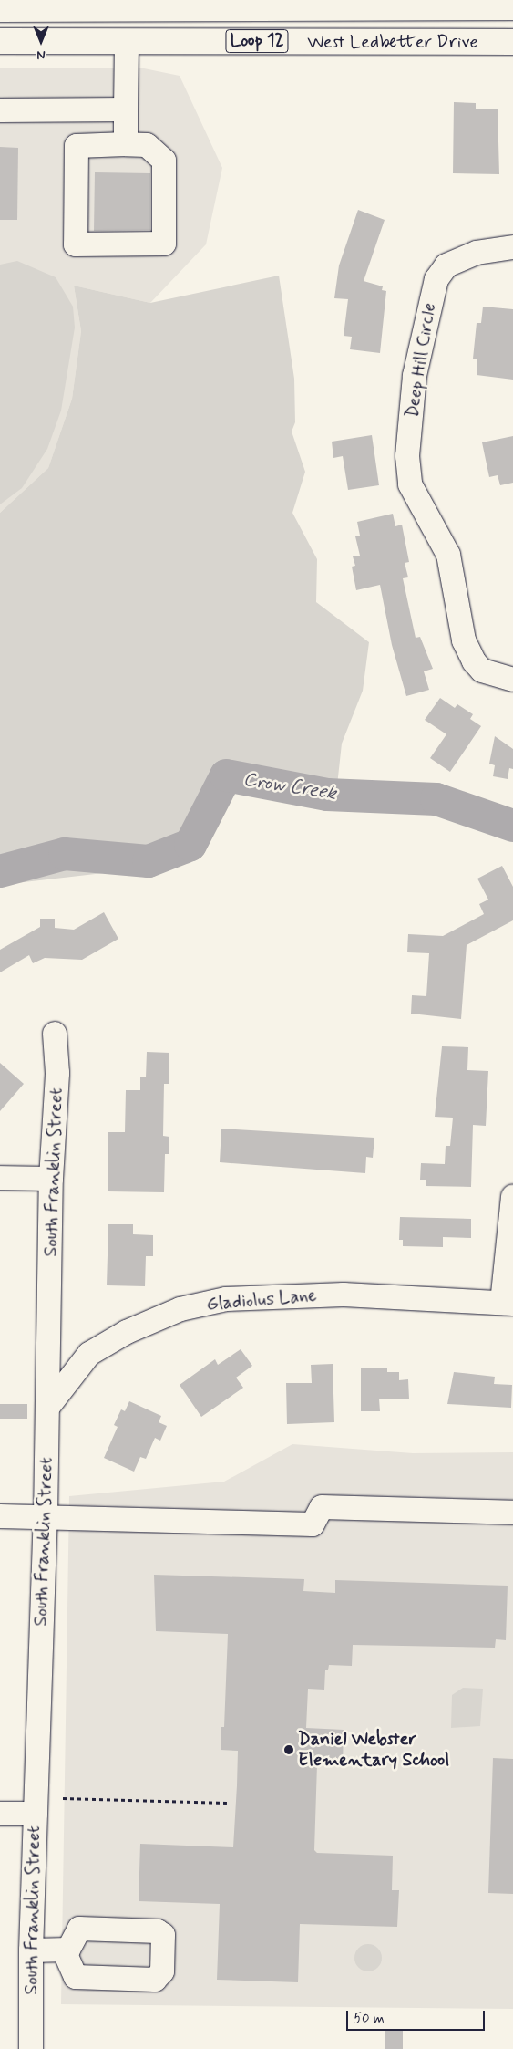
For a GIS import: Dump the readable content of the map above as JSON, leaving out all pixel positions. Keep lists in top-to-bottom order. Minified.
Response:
{"streets":{"main road":["Loop 12","West Ledbetter Drive"],"street":["Deep Hill Circle","South Franklin Street","Gladiolus Lane"]},"crossings":[["South Franklin Street","Gladiolus Lane"]],"water":["Crow Creek"],"places":["Daniel Webster Elementary School"],"scale_bar":"50 m","north":"bottom"}
